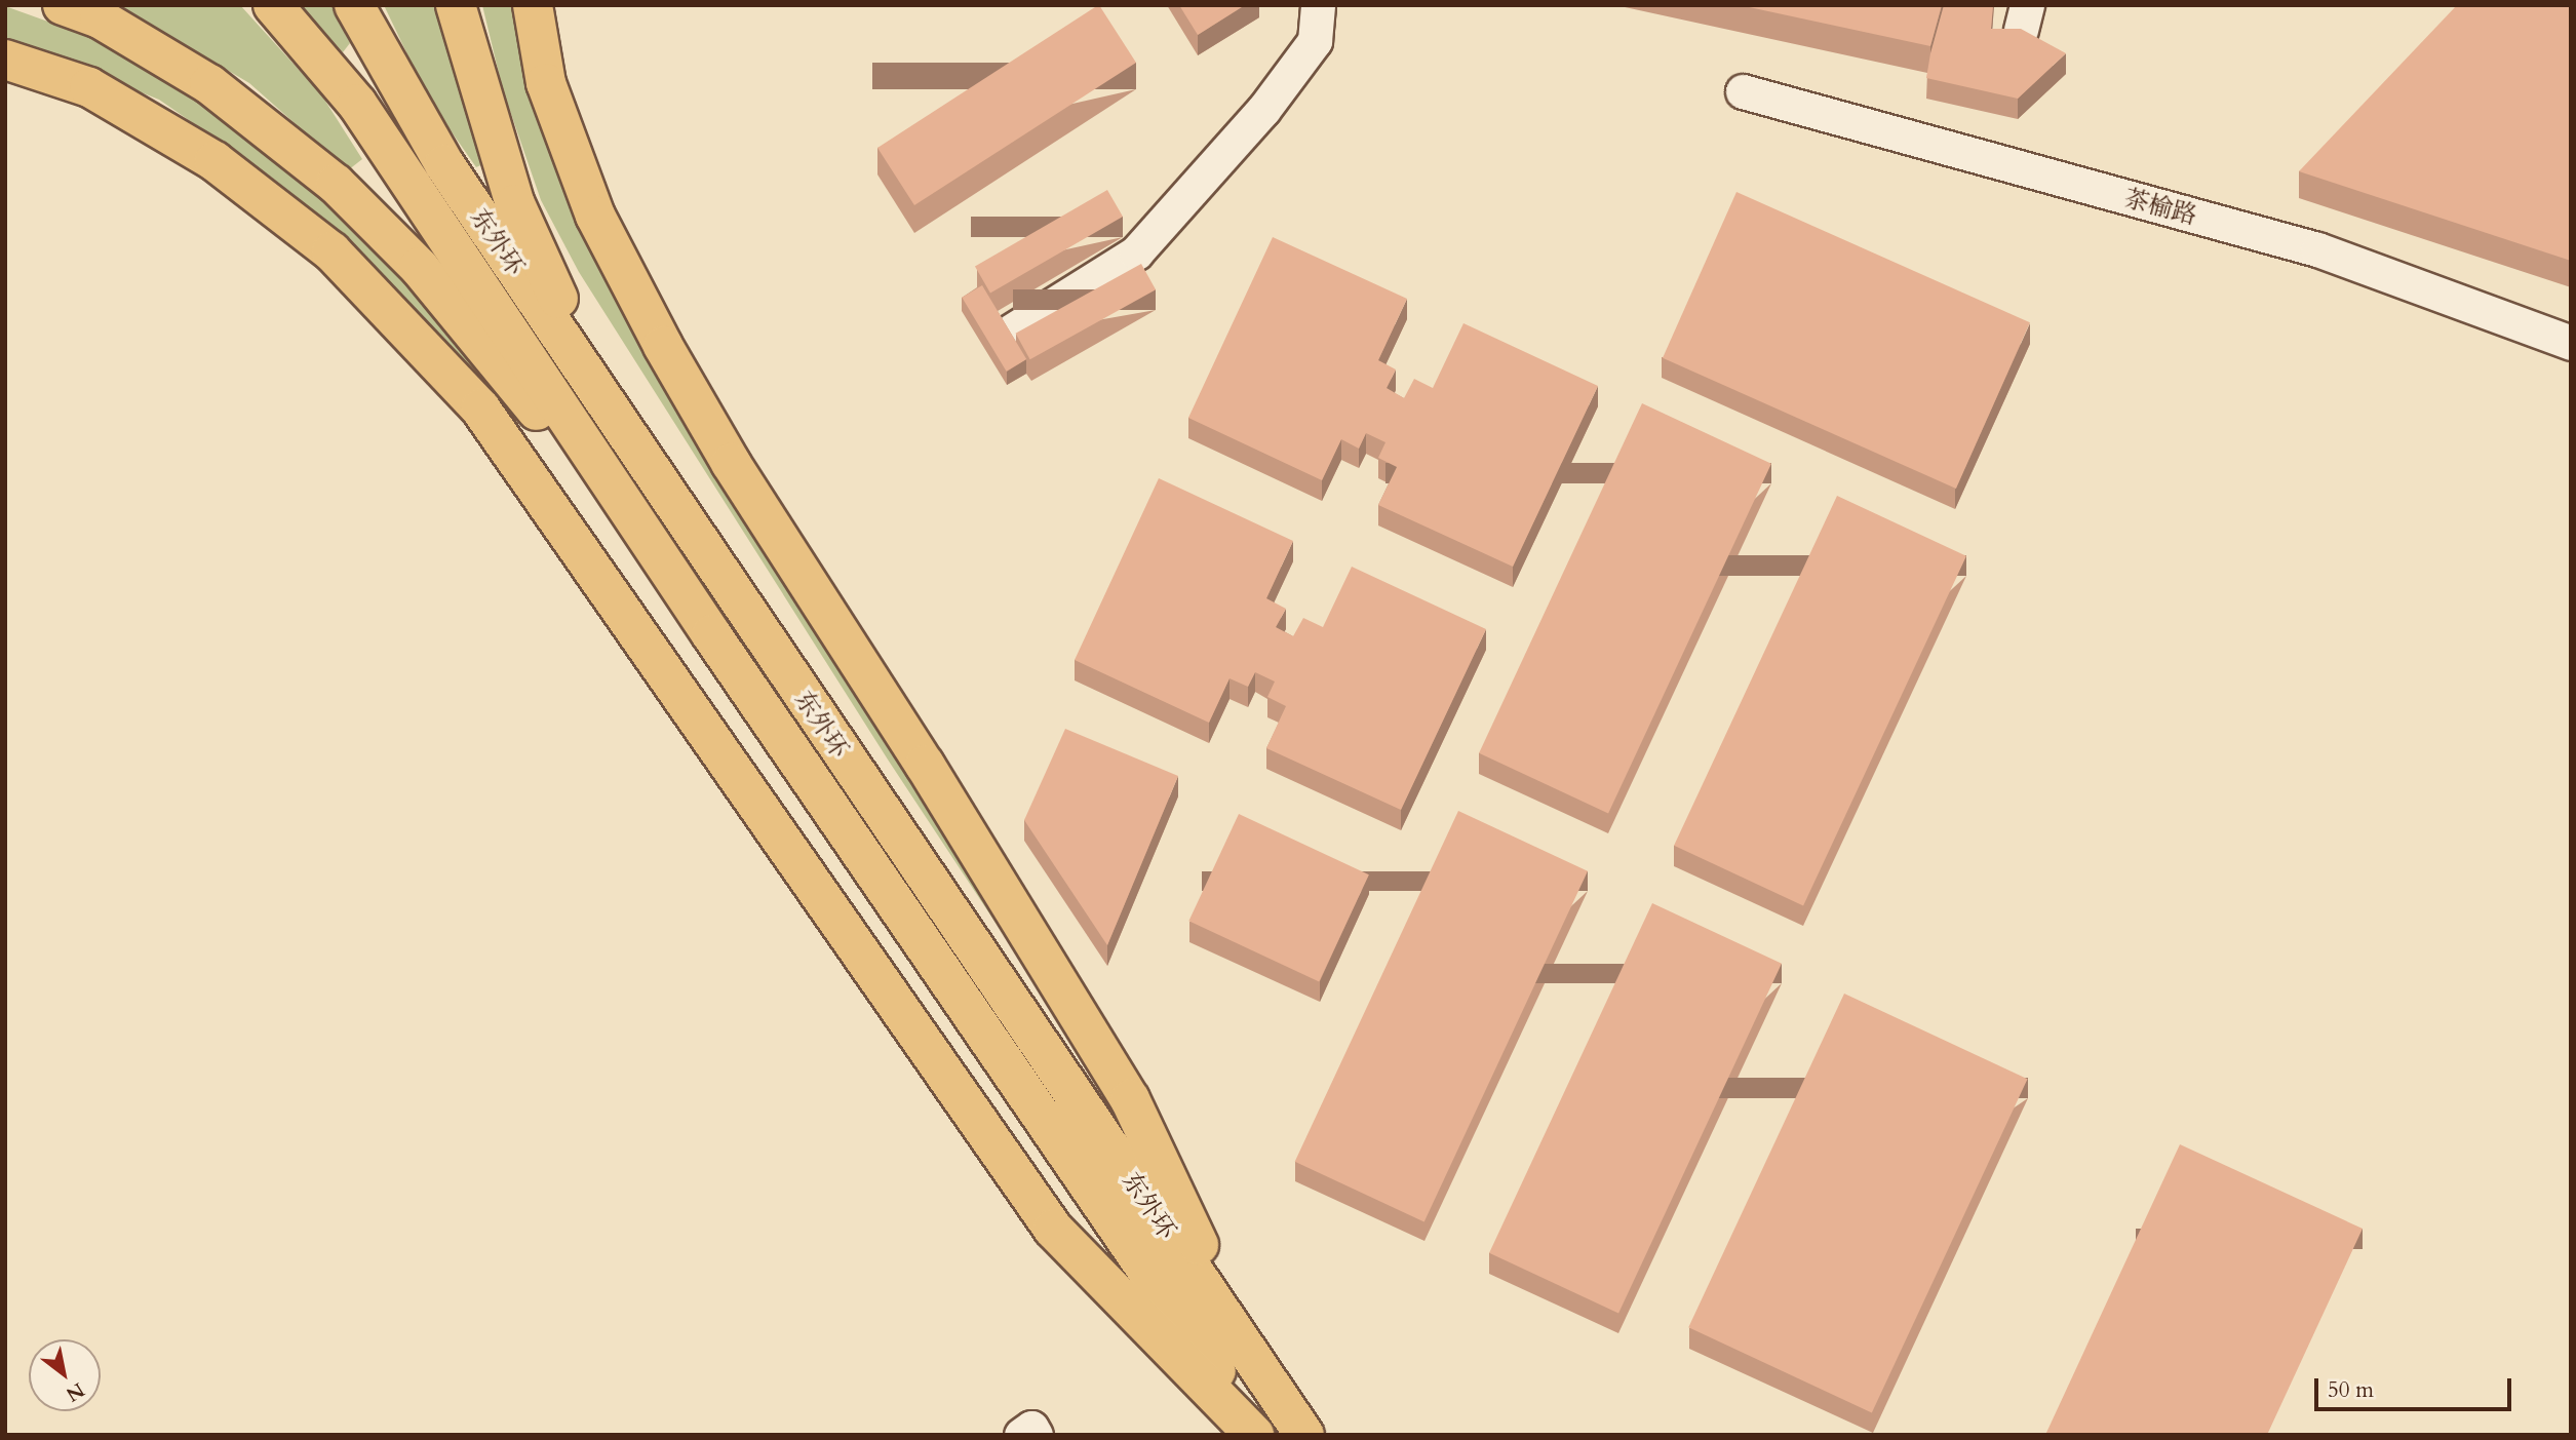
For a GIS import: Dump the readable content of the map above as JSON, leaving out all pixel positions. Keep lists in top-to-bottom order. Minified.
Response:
{"streets":{"main road":["东外环"],"street":["茶榆路"]},"scale_bar":"50 m","north":"bottom right"}
